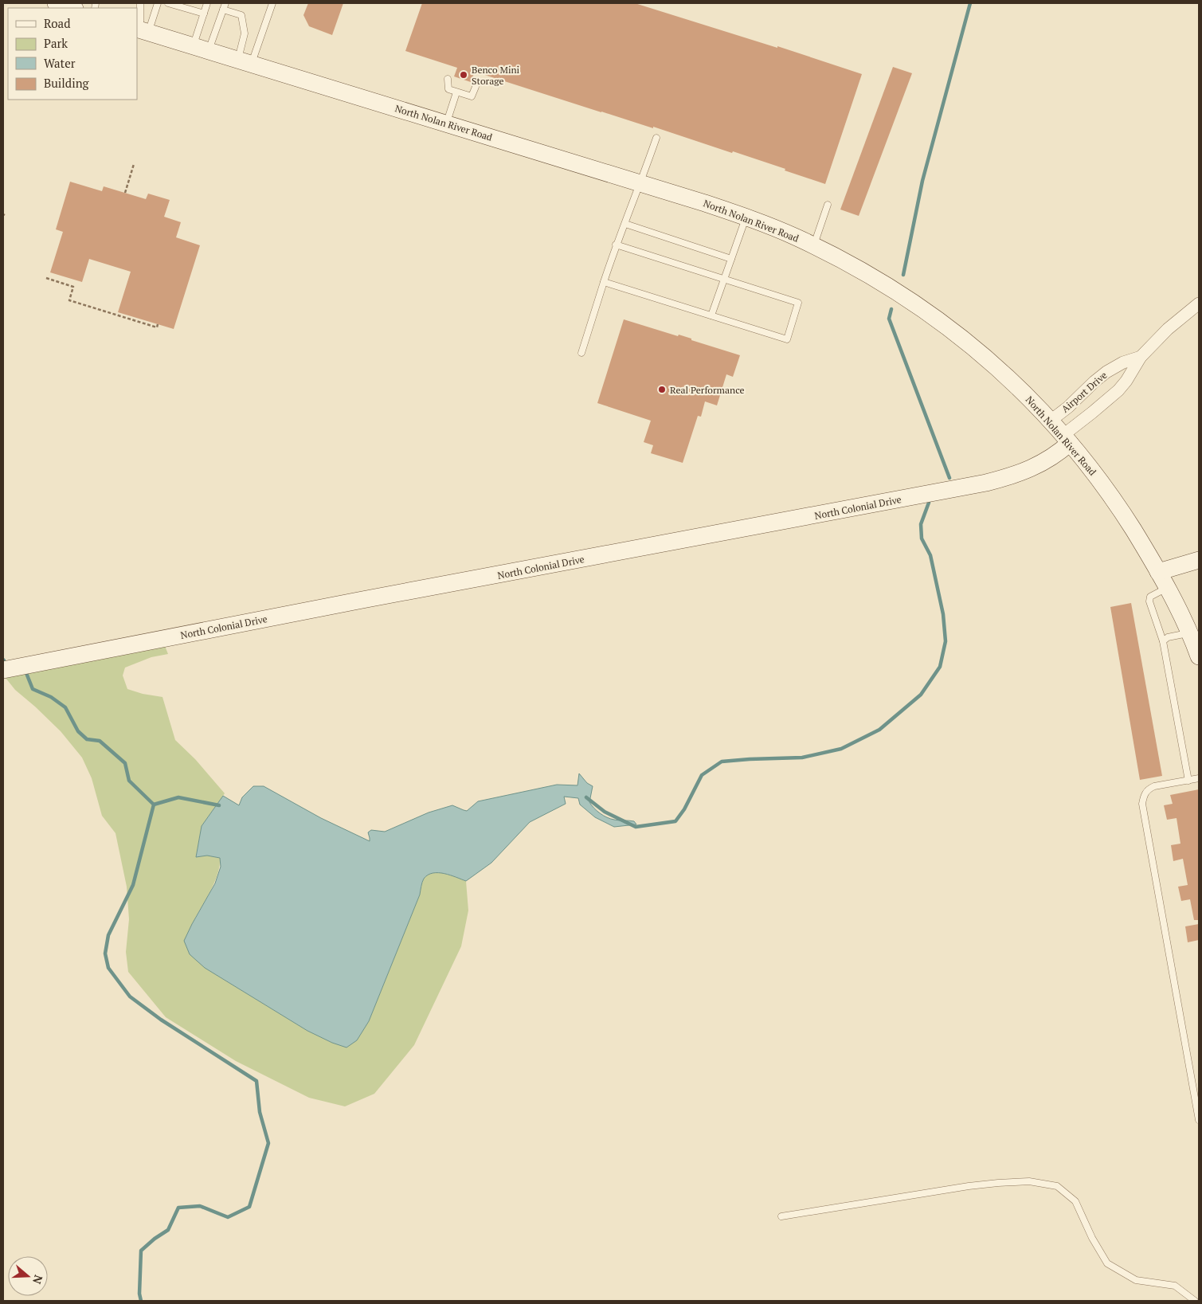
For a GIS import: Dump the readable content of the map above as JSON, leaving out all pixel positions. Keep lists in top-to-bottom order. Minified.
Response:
{"streets":{"main road":["North Nolan River Road","North Colonial Drive"],"street":["Airport Drive"]},"crossings":[["North Nolan River Road","Airport Drive"],["North Nolan River Road","North Colonial Drive"],["Airport Drive","North Colonial Drive"]],"places":["Benco Mini Storage","Real Performance"],"legend":["Road","Park","Water","Building"],"north":"right"}
